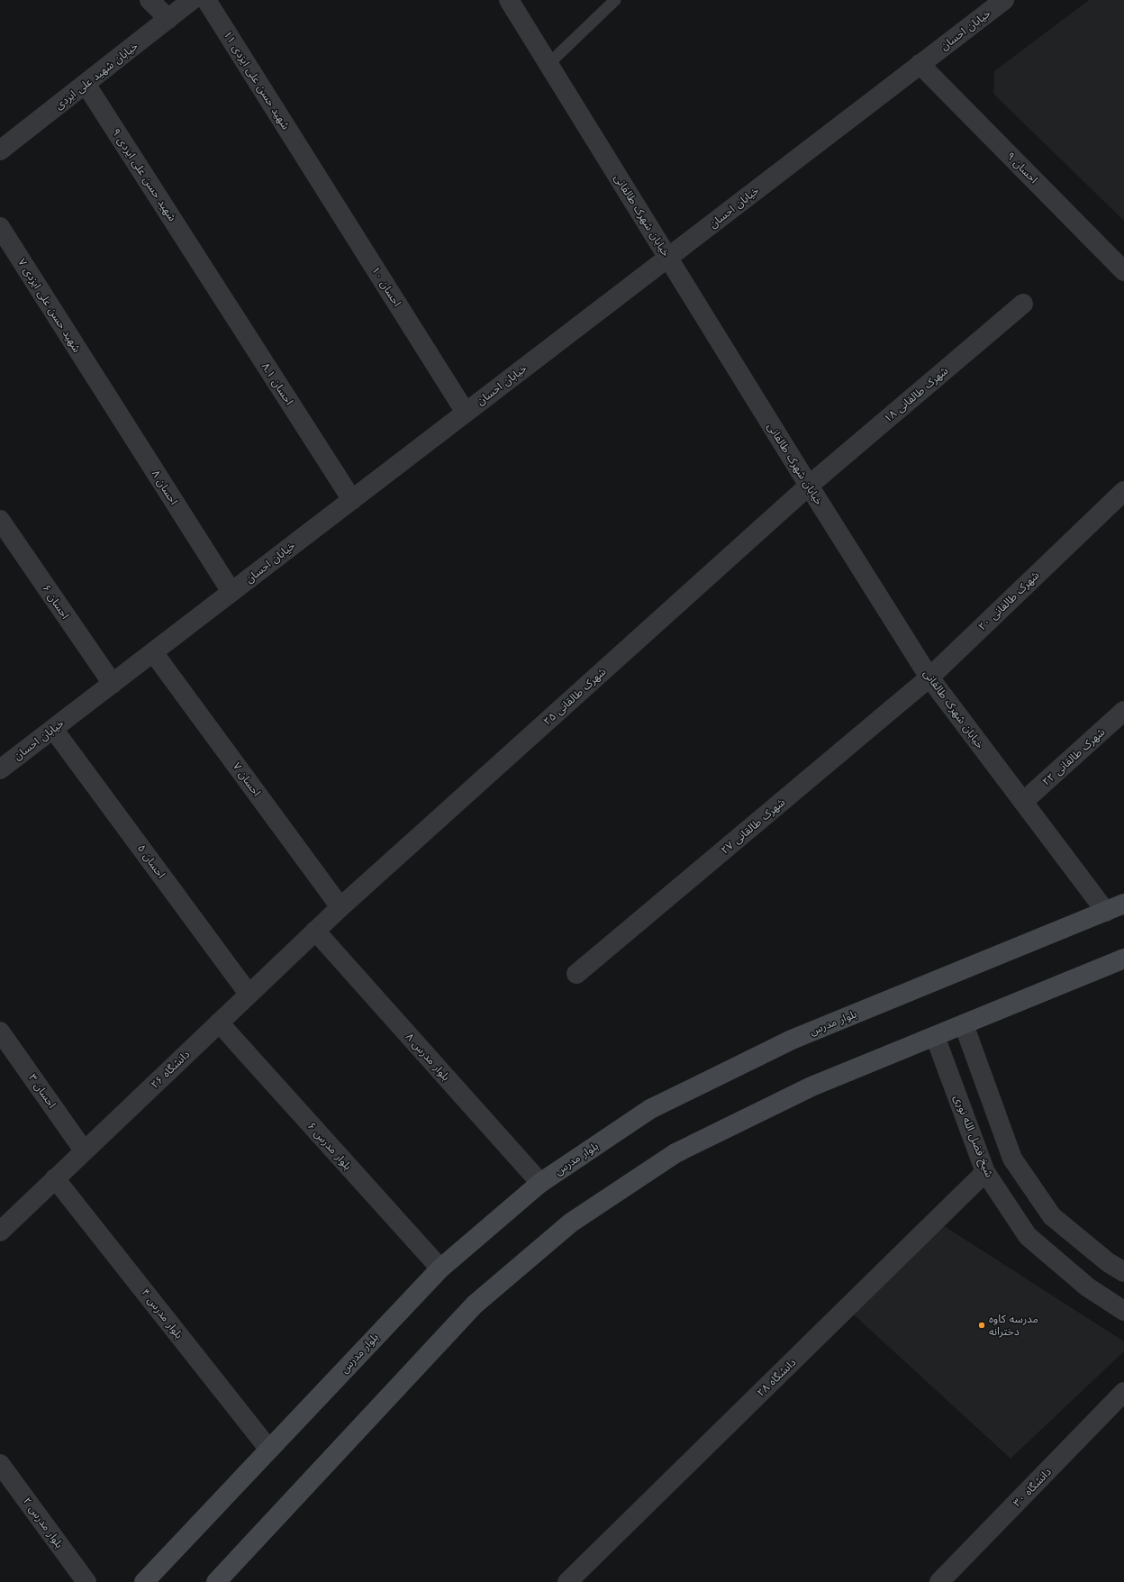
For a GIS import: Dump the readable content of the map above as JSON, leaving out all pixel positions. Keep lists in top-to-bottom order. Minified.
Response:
{"streets":{"main road":["بلوار مدرس"],"street":["خیابان احسان","خیابان شهید علی ایزدی","شهید حسن علی ایزدی ۱۱","احسان ۹","شهید حسن علی ایزدی ۹","خیابان شهرک طالقانی","احسان ۱۰","شهید حسن علی ایزدی ۷","احسان ۸.۱","شهرک طالقانی ۱۸","احسان ۸","شهرک طالقانی ۲۰","احسان ۶","شهرک طالقانی ۲۵","شهرک طالقانی ۲۲","احسان ۷","شهرک طالقانی ۲۷","احسان ۵","بلوار مدرس ۸","دانشگاه ۲۶","احسان ۳","شیخ فضل الله نوری","بلوار مدرس ۶","بلوار مدرس ۴","دانشگاه ۲۸","دانشگاه ۳۰","بلوار مدرس ۲"]},"crossings":[["خیابان احسان","احسان ۹"],["خیابان احسان","خیابان شهرک طالقانی"],["خیابان احسان","احسان ۱۰"],["خیابان احسان","احسان ۸.۱"],["خیابان احسان","احسان ۸"],["خیابان احسان","احسان ۶"],["خیابان احسان","احسان ۷"],["خیابان احسان","احسان ۵"],["خیابان شهید علی ایزدی","شهید حسن علی ایزدی ۹"],["شهید حسن علی ایزدی ۱۱","احسان ۱۰"],["شهید حسن علی ایزدی ۹","احسان ۸.۱"],["خیابان شهرک طالقانی","شهرک طالقانی ۱۸"],["خیابان شهرک طالقانی","شهرک طالقانی ۲۰"],["خیابان شهرک طالقانی","شهرک طالقانی ۲۵"],["خیابان شهرک طالقانی","شهرک طالقانی ۲۲"],["خیابان شهرک طالقانی","شهرک طالقانی ۲۷"],["خیابان شهرک طالقانی","بلوار مدرس"],["شهید حسن علی ایزدی ۷","احسان ۸"],["شهرک طالقانی ۱۸","شهرک طالقانی ۲۵"],["شهرک طالقانی ۲۰","شهرک طالقانی ۲۷"],["شهرک طالقانی ۲۵","احسان ۷"],["شهرک طالقانی ۲۵","دانشگاه ۲۶"],["احسان ۷","دانشگاه ۲۶"],["احسان ۵","دانشگاه ۲۶"],["بلوار مدرس","بلوار مدرس ۸"],["بلوار مدرس","بلوار مدرس ۶"],["بلوار مدرس","بلوار مدرس ۴"],["بلوار مدرس ۸","دانشگاه ۲۶"],["دانشگاه ۲۶","احسان ۳"],["دانشگاه ۲۶","بلوار مدرس ۶"],["دانشگاه ۲۶","بلوار مدرس ۴"],["شیخ فضل الله نوری","دانشگاه ۲۸"]],"places":["مدرسه کاوه دخترانه"]}
